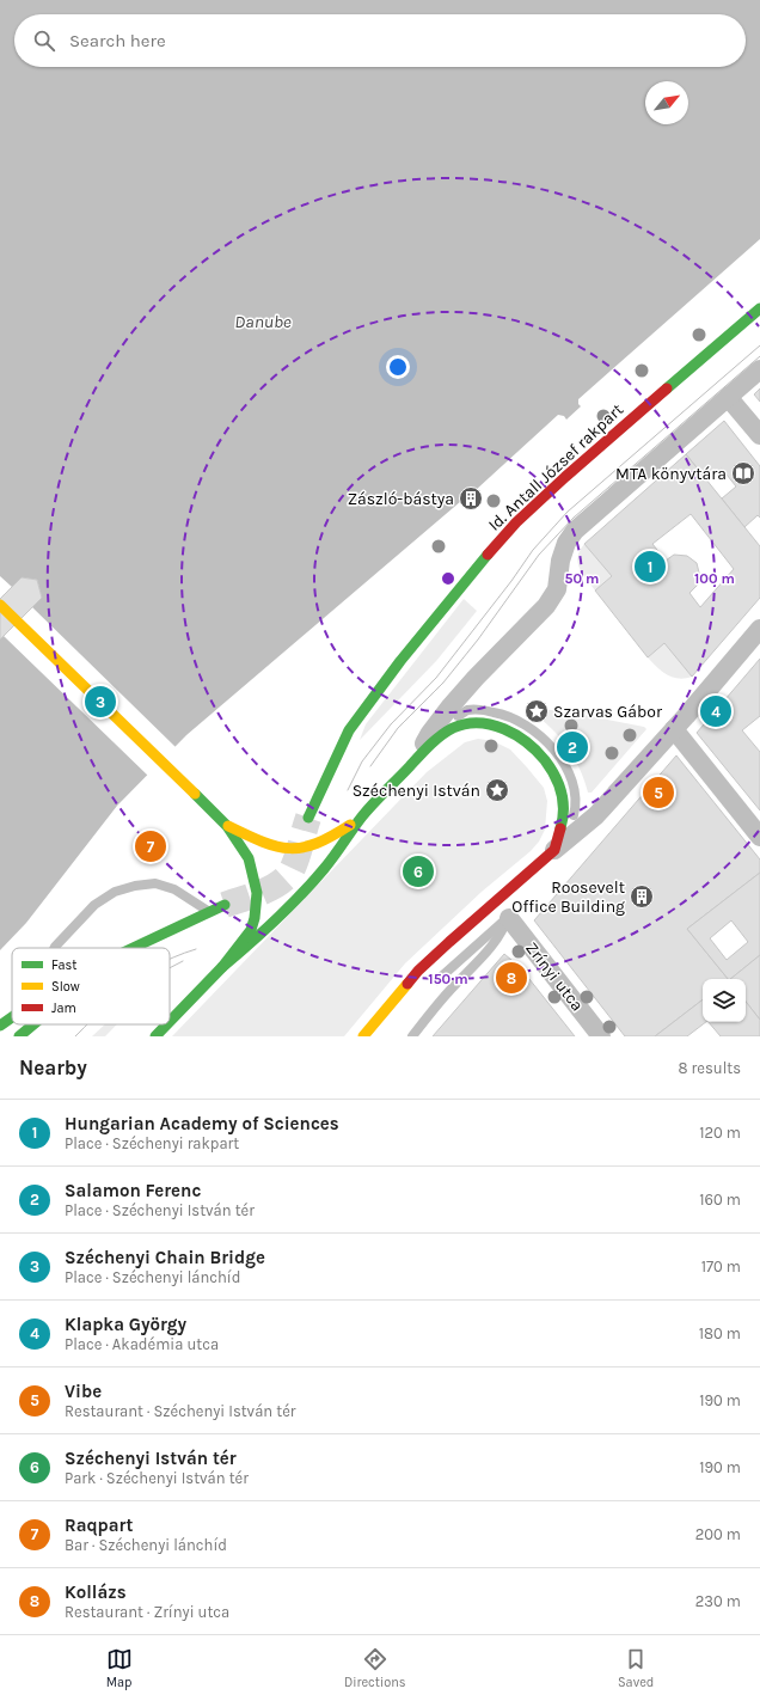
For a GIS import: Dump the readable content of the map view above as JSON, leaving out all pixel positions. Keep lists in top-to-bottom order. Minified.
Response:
{"streets":{"street":["Id. Antall József rakpart","Zrínyi utca"]},"water":["Danube"],"places":{"library":["MTA könyvtára"],"building":["Zászló-bástya","Roosevelt Office Building"],"place":["Szarvas Gábor","Széchenyi István"]},"legend":["Fast","Slow","Jam"],"north":"top right","page":{"search":"Search here","pins":["1","3","4","2","5","7","6","8"],"heading":["Nearby","8 results"],"list":[{"mark":"1","name":"Hungarian Academy of Sciences","note":"Place · Széchenyi rakpart","value":"120 m"},{"mark":"2","name":"Salamon Ferenc","note":"Place · Széchenyi István tér","value":"160 m"},{"mark":"3","name":"Széchenyi Chain Bridge","note":"Place · Széchenyi lánchíd","value":"170 m"},{"mark":"4","name":"Klapka György","note":"Place · Akadémia utca","value":"180 m"},{"mark":"5","name":"Vibe","note":"Restaurant · Széchenyi István tér","value":"190 m"},{"mark":"6","name":"Széchenyi István tér","note":"Park · Széchenyi István tér","value":"190 m"},{"mark":"7","name":"Raqpart","note":"Bar · Széchenyi lánchíd","value":"200 m"},{"mark":"8","name":"Kollázs","note":"Restaurant · Zrínyi utca","value":"230 m"}],"nav":["Map","Directions","Saved"]},"rings":["50 m","100 m","150 m"]}
